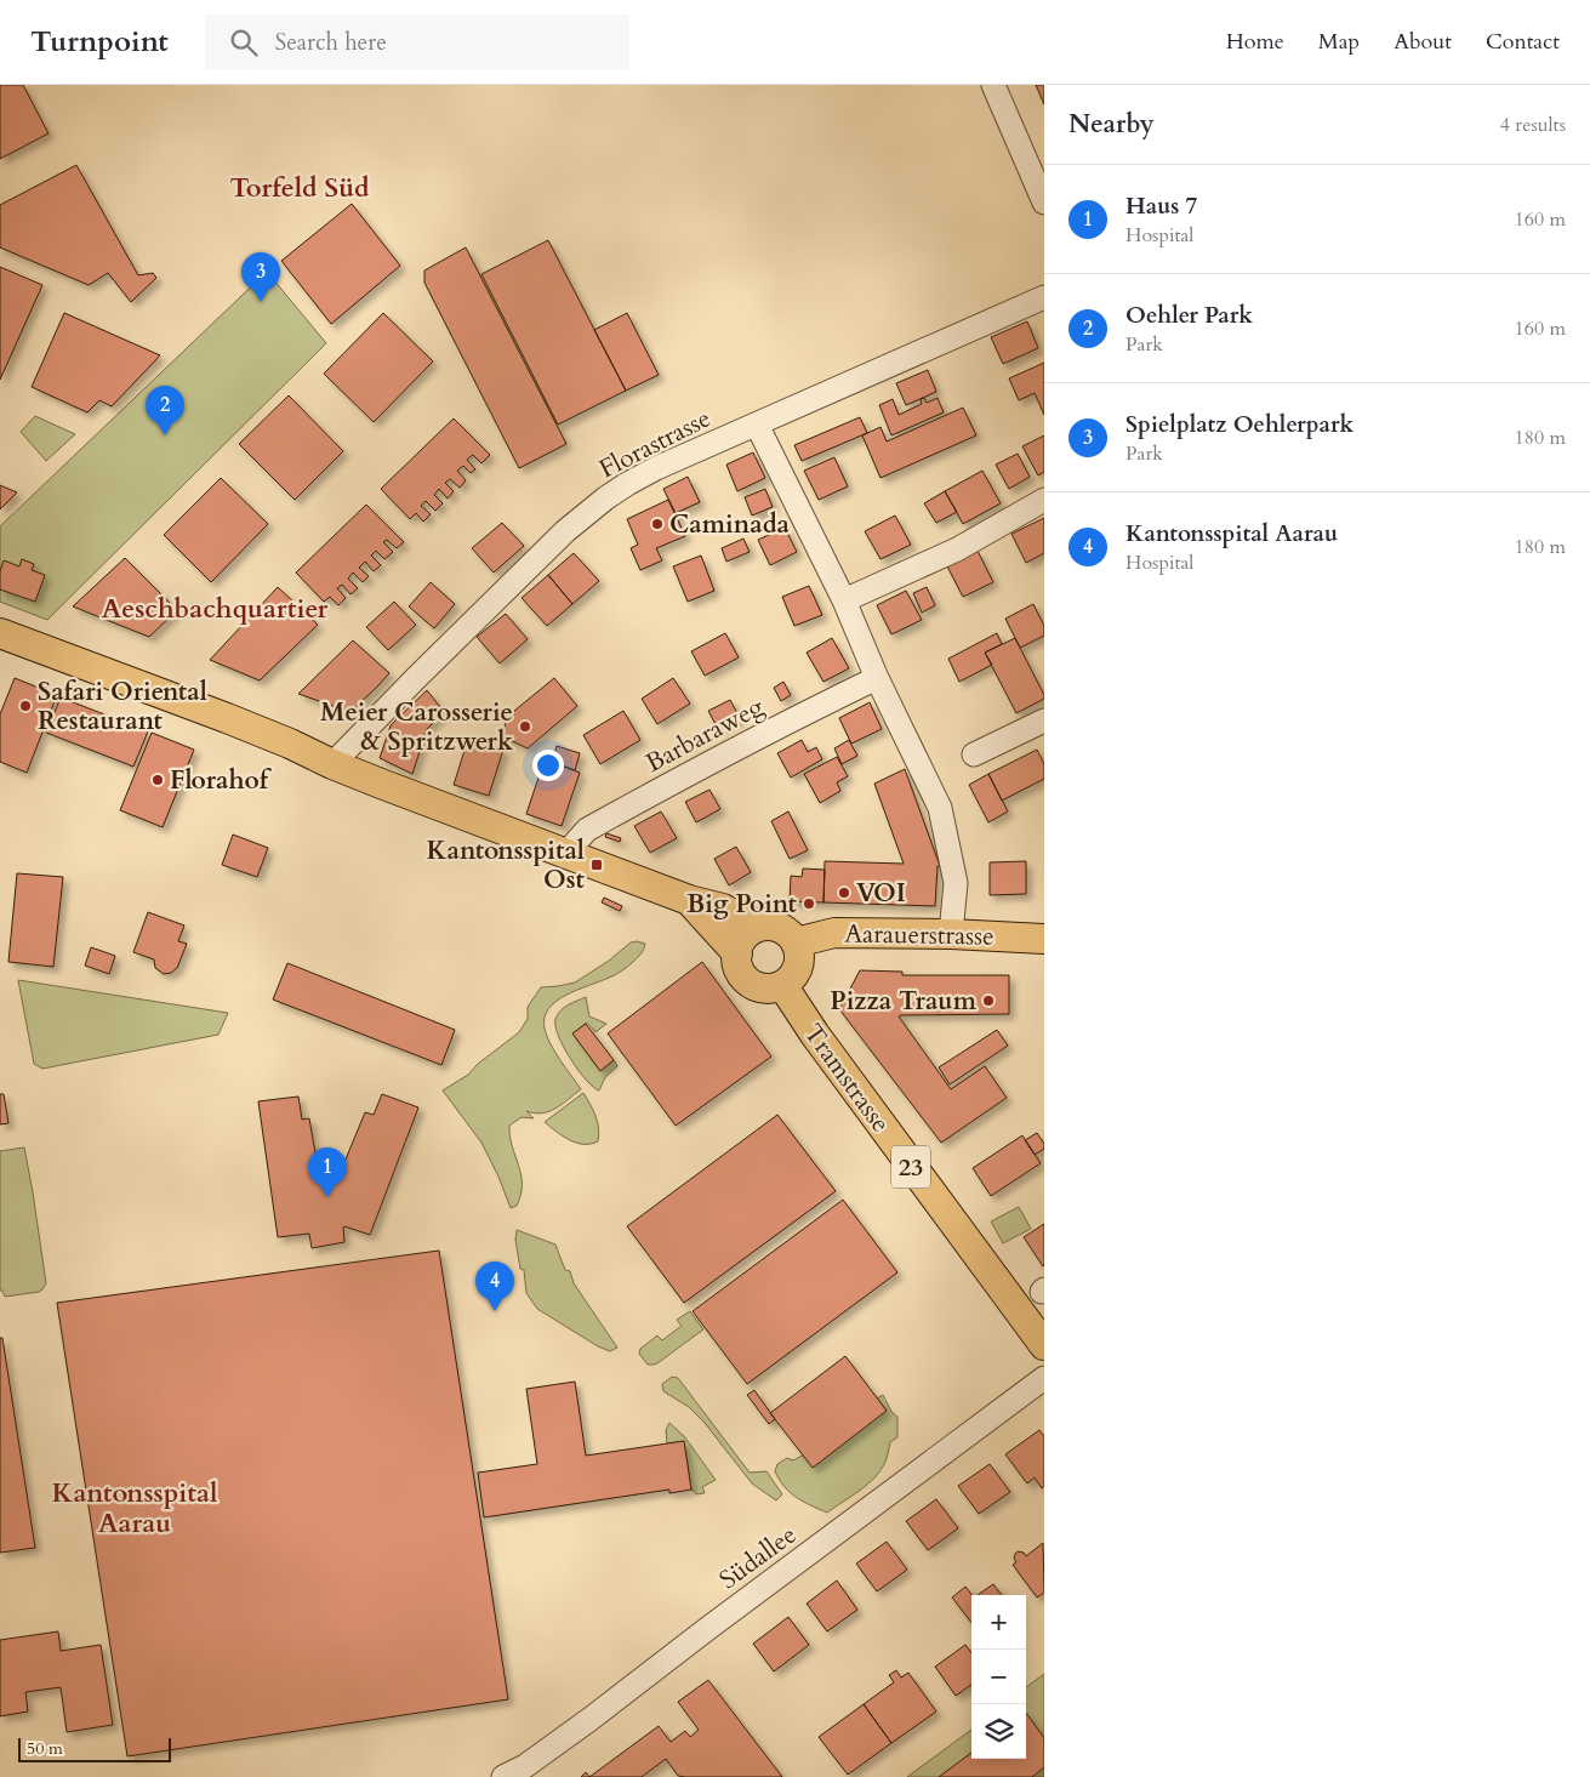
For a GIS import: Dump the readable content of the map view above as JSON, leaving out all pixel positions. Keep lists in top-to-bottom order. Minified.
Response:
{"streets":{"main road":["Aarauerstrasse","Tramstrasse","23"],"street":["Florastrasse","Barbaraweg","Südallee"]},"crossings":[["Aarauerstrasse","Tramstrasse"]],"districts":["Torfeld Süd","Aeschbachquartier","Kantonsspital Aarau"],"places":{"other":["Caminada","Safari Oriental Restaurant","Meier Carosserie & Spritzwerk","Florahof","VOI","Big Point","Pizza Traum"],"transit":["Kantonsspital Ost"]},"scale_bar":"50 m","page":{"header":"Turnpoint","search":"Search here","nav":["Home","Map","About","Contact"],"heading":["Nearby","4 results"],"list":[{"mark":"1","name":"Haus 7","note":"Hospital","value":"160 m"},{"mark":"2","name":"Oehler Park","note":"Park","value":"160 m"},{"mark":"3","name":"Spielplatz Oehlerpark","note":"Park","value":"180 m"},{"mark":"4","name":"Kantonsspital Aarau","note":"Hospital","value":"180 m"}],"pins":["3","2","1","4"],"map_buttons":["+","−"],"scale":"50 m"}}
